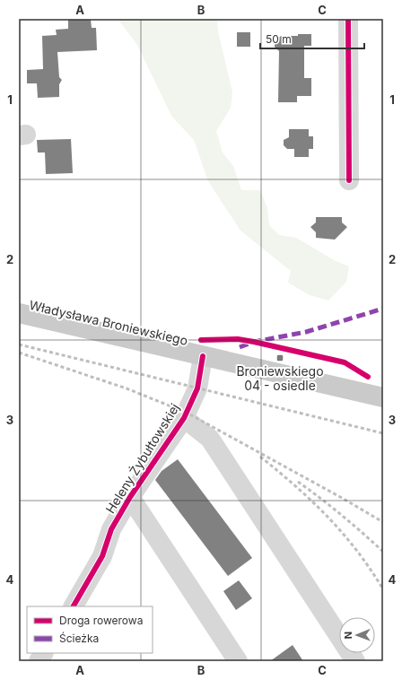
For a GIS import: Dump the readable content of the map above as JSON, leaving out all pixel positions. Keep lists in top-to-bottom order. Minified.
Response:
{"streets":{"main road":["Władysława Broniewskiego"],"street":["Heleny Żybułtowskiej"]},"crossings":[["Władysława Broniewskiego","Heleny Żybułtowskiej"]],"places":{"transit":["Broniewskiego 04 - osiedle"]},"legend":["Droga rowerowa","Ścieżka"],"scale_bar":"50 m","north":"left","grid":{"columns":["A","B","C"],"rows":["1","2","3","4"]}}
